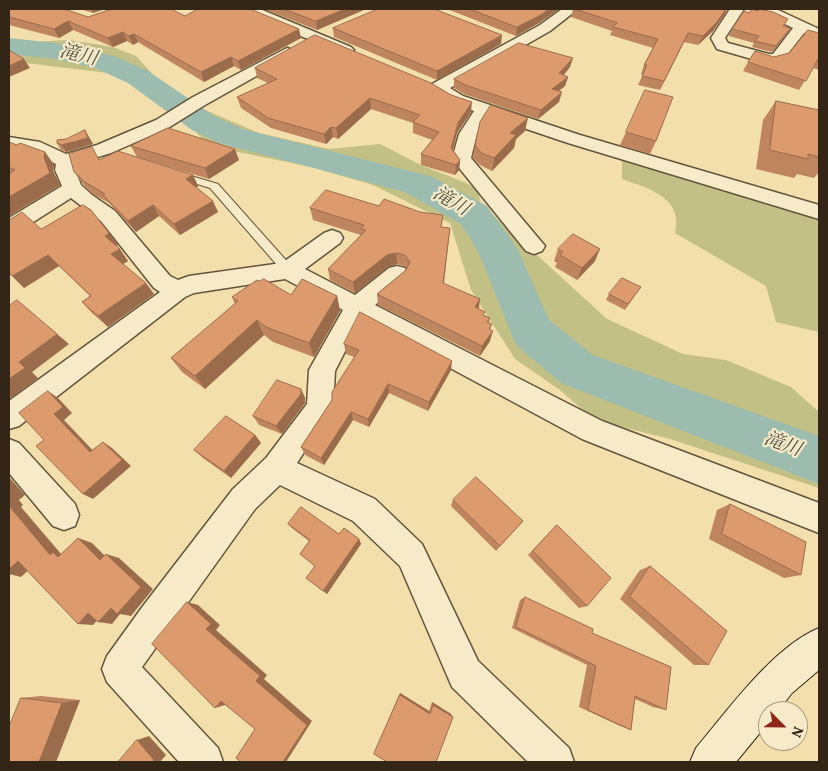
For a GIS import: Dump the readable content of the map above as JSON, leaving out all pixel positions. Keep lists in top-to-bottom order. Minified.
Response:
{"water":["滝川"],"north":"bottom right"}
